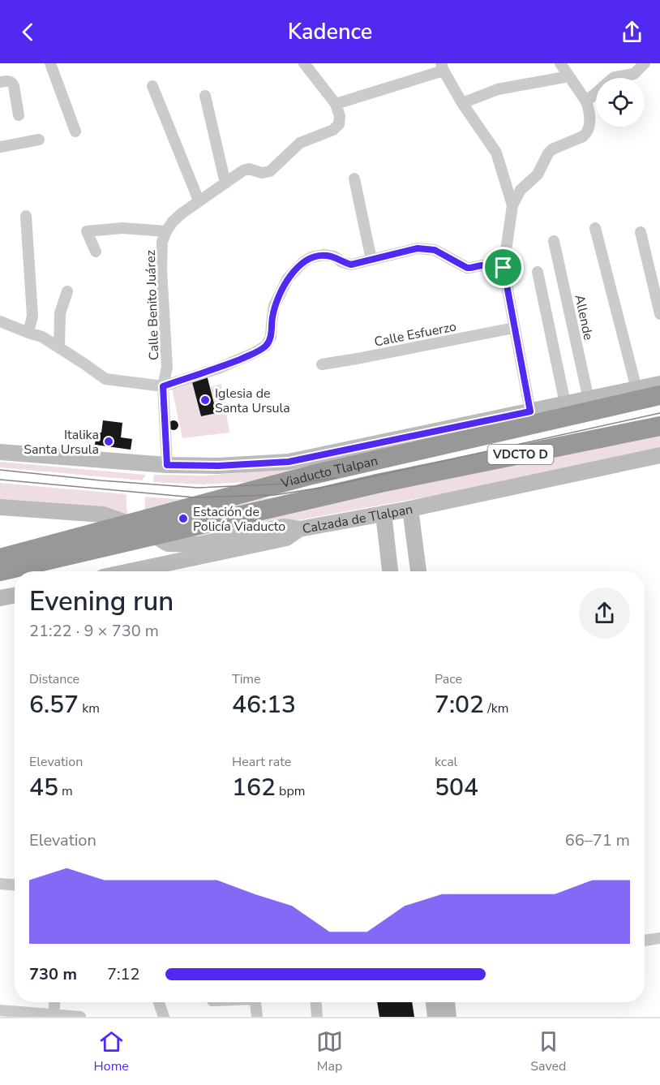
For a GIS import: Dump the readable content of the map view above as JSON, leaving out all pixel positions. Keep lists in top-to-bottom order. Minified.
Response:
{"streets":{"highway":["VDCTO D","Viaducto Tlalpan"],"main road":["Calzada de Tlalpan"],"street":["Calle Benito Juárez","Allende","Calle Esfuerzo"]},"places":["Iglesia de Santa Ursula","Italika Santa Ursula","Estación de Policía Viaducto"],"page":{"header":"Kadence","heading":["Evening run","21:22 · 9 × 730 m"],"stats":[["Distance","6.57 km"],["Time","46:13"],["Pace","7:02 /km"],["Elevation","45 m"],["Heart rate","162 bpm"],["kcal","504"]],"chart":["Elevation","66–71 m"],"list":[{"name":"730 m","note":"7:12"}],"tabs":["Home","Map","Saved"]}}
